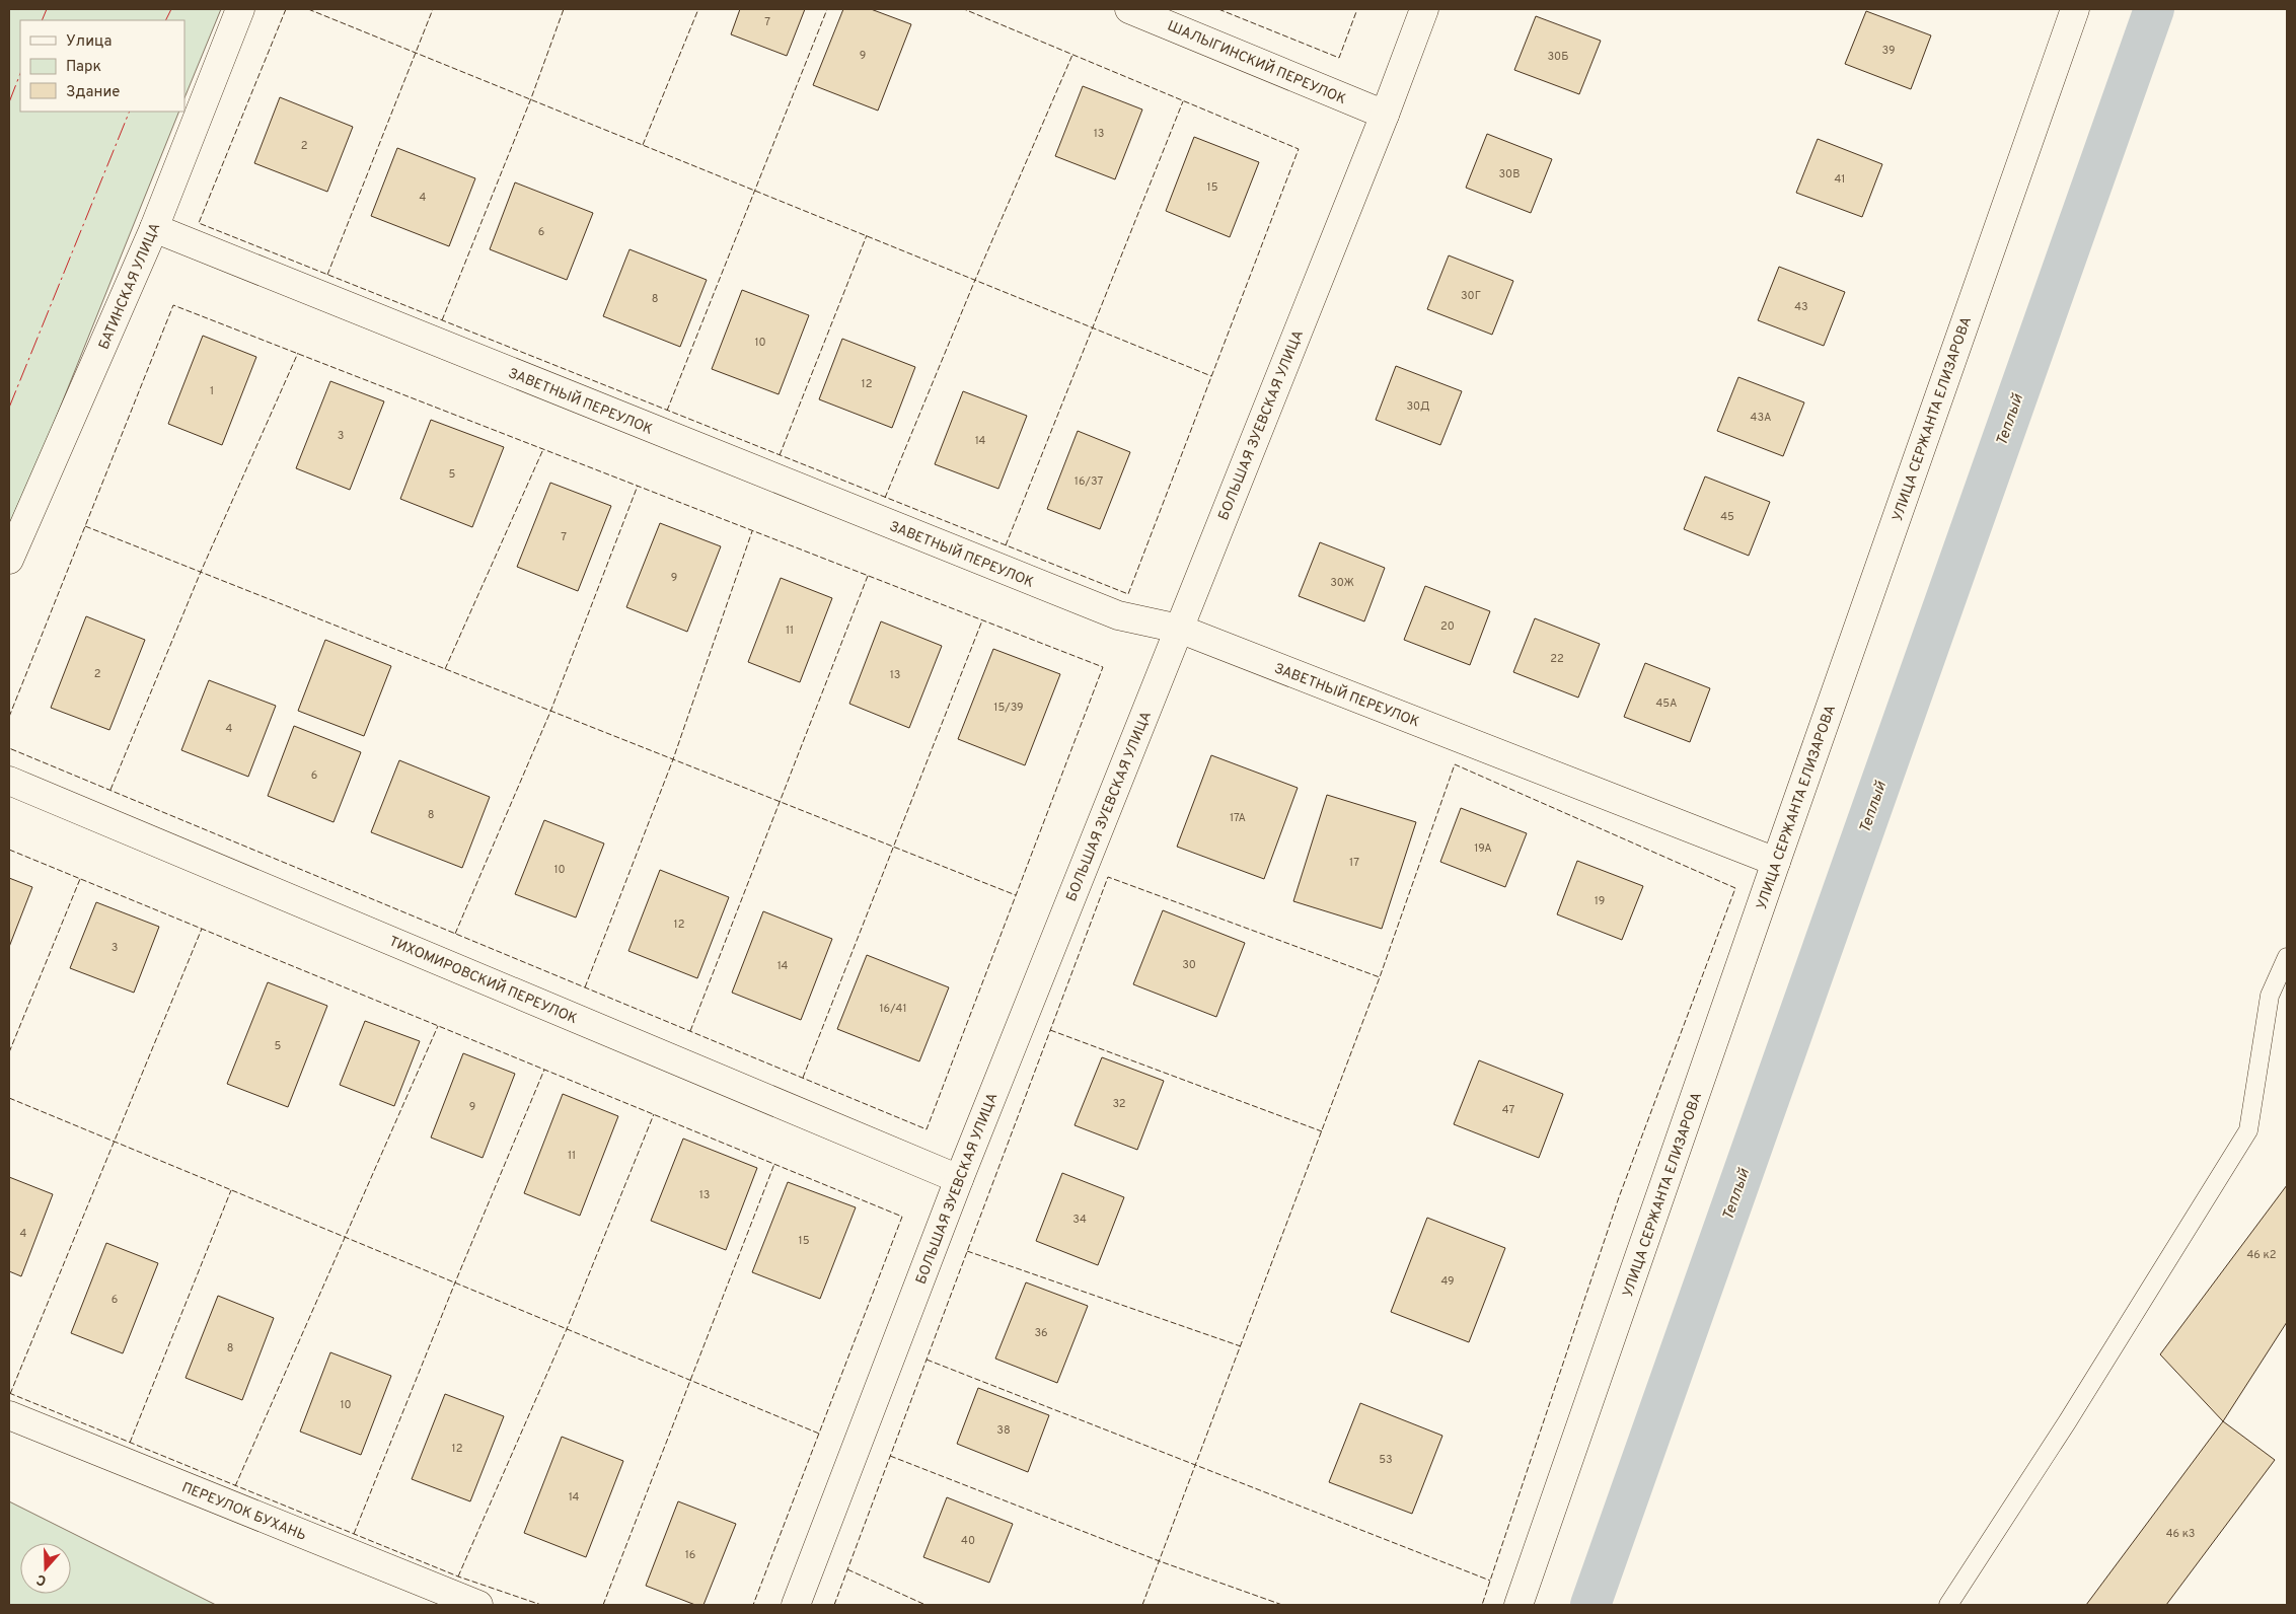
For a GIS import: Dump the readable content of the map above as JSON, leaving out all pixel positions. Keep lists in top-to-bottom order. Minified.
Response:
{"streets":{"street":["ШАЛЫГИНСКИЙ ПЕРЕУЛОК","БАТИНСКАЯ УЛИЦА","ЗАВЕТНЫЙ ПЕРЕУЛОК","УЛИЦА СЕРЖАНТА ЕЛИЗАРОВА","БОЛЬШАЯ ЗУЕВСКАЯ УЛИЦА","ТИХОМИРОВСКИЙ ПЕРЕУЛОК","ПЕРЕУЛОК БУХАНЬ"]},"crossings":[["ШАЛЫГИНСКИЙ ПЕРЕУЛОК","БОЛЬШАЯ ЗУЕВСКАЯ УЛИЦА"],["БАТИНСКАЯ УЛИЦА","ЗАВЕТНЫЙ ПЕРЕУЛОК"],["ЗАВЕТНЫЙ ПЕРЕУЛОК","УЛИЦА СЕРЖАНТА ЕЛИЗАРОВА"],["ЗАВЕТНЫЙ ПЕРЕУЛОК","БОЛЬШАЯ ЗУЕВСКАЯ УЛИЦА"],["БОЛЬШАЯ ЗУЕВСКАЯ УЛИЦА","ТИХОМИРОВСКИЙ ПЕРЕУЛОК"]],"water":["Теплый"],"house_numbers":["7","39","9","30Б","13","2","30В","41","15","4","6","30Г","8","43","10","12","1","30Д","43А","3","14","5","16/37","45","7","9","30Ж","20","11","22","2","13","45А","15/39","4","6","8","17А","19А","17","10","19","12","3","30","14","16/41","5","32","9","47","11","13","34","4","15","46 к2","49","6","36","8","10","38","12","53","14","46 к3","40","16"],"legend":["Улица","Парк","Здание"],"north":"bottom"}
